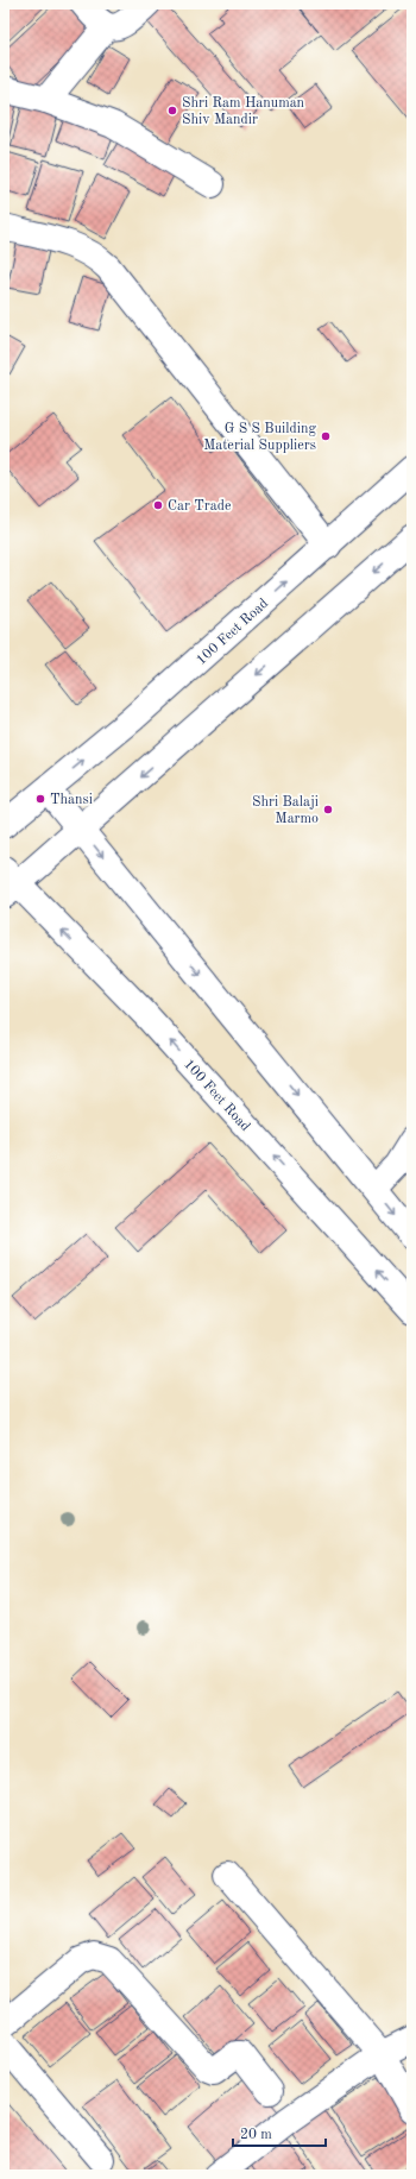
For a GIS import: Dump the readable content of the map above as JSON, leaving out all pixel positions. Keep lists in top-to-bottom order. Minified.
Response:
{"streets":{"main road":["100 Feet Road"]},"places":["Shri Ram Hanuman Shiv Mandir","G S S Building Material Suppliers","Car Trade","Thansi","Shri Balaji Marmo"],"scale_bar":"20 m"}
